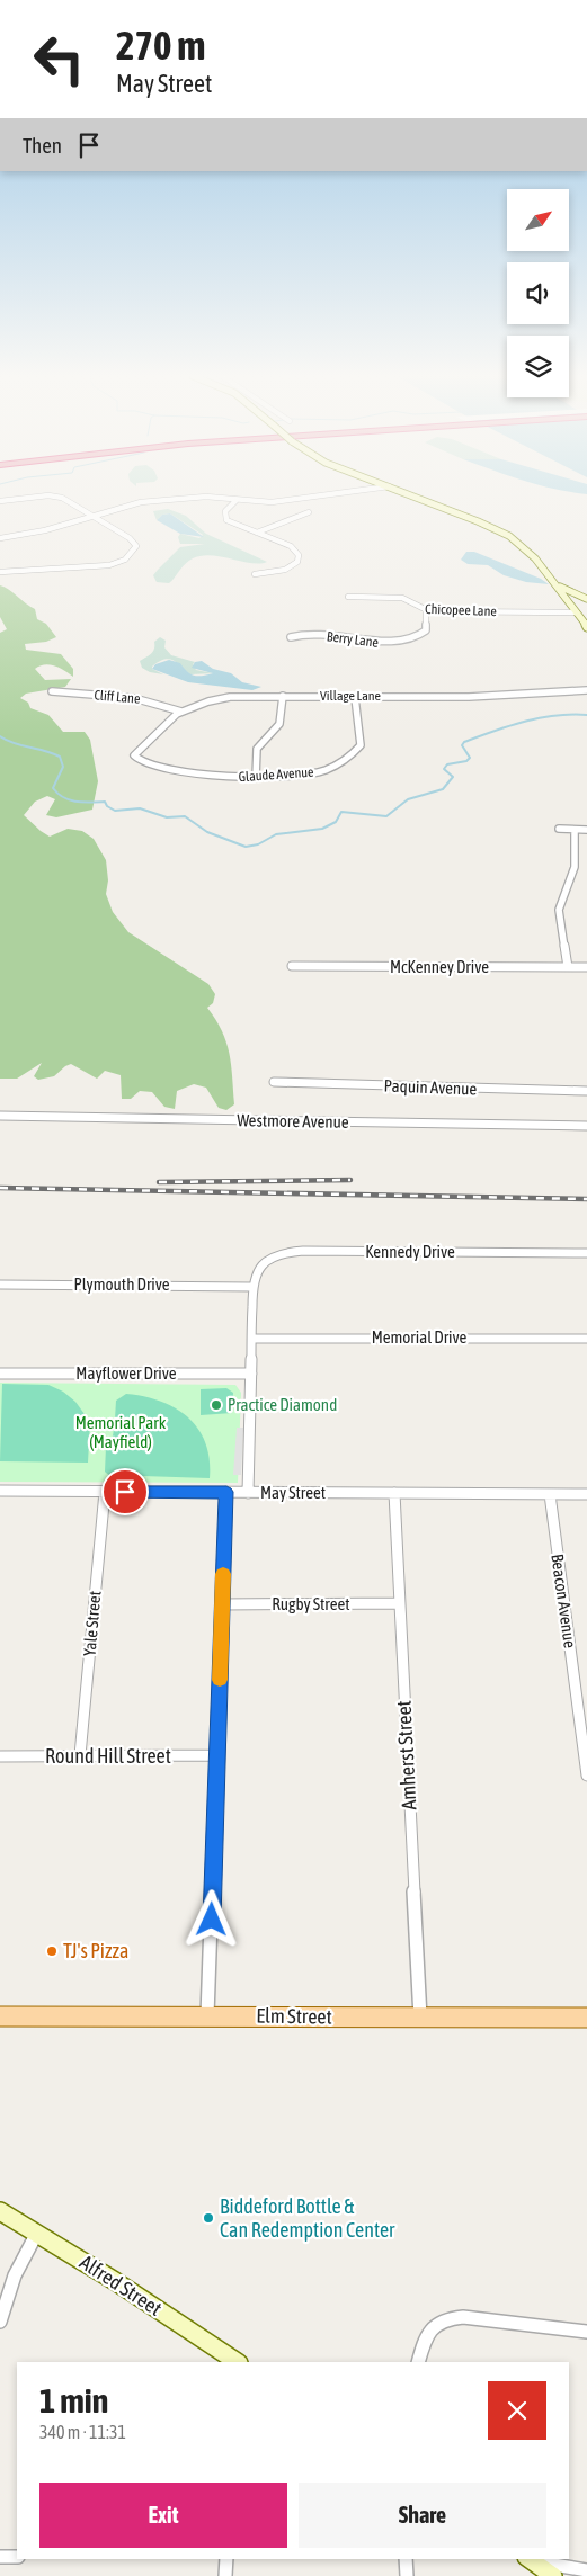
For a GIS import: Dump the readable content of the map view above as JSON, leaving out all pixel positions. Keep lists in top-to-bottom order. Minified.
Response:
{"streets":{"main road":["Elm Street"],"street":["Chicopee Lane","Berry Lane","Village Lane","Cliff Lane","Glaude Avenue","McKenney Drive","Paquin Avenue","Westmore Avenue","Kennedy Drive","Plymouth Drive","Memorial Drive","Mayflower Drive","May Street","Beacon Avenue","Rugby Street","Yale Street","Amherst Street","Round Hill Street","Alfred Street"]},"crossings":[["Chicopee Lane","Berry Lane"],["Village Lane","Cliff Lane"],["Village Lane","Glaude Avenue"],["Kennedy Drive","Plymouth Drive"],["May Street","Beacon Avenue"],["May Street","Yale Street"],["May Street","Amherst Street"],["Rugby Street","Amherst Street"],["Yale Street","Round Hill Street"],["Amherst Street","Elm Street"]],"parks":["Memorial Park (Mayfield)"],"places":["Practice Diamond","TJ's Pizza","Biddeford Bottle & Can Redemption Center"],"north":"top right","page":{"turn":["270 m","May Street"],"then":"Then","heading":["1 min","340 m · 11:31"],"buttons":["Exit","Share"]}}
